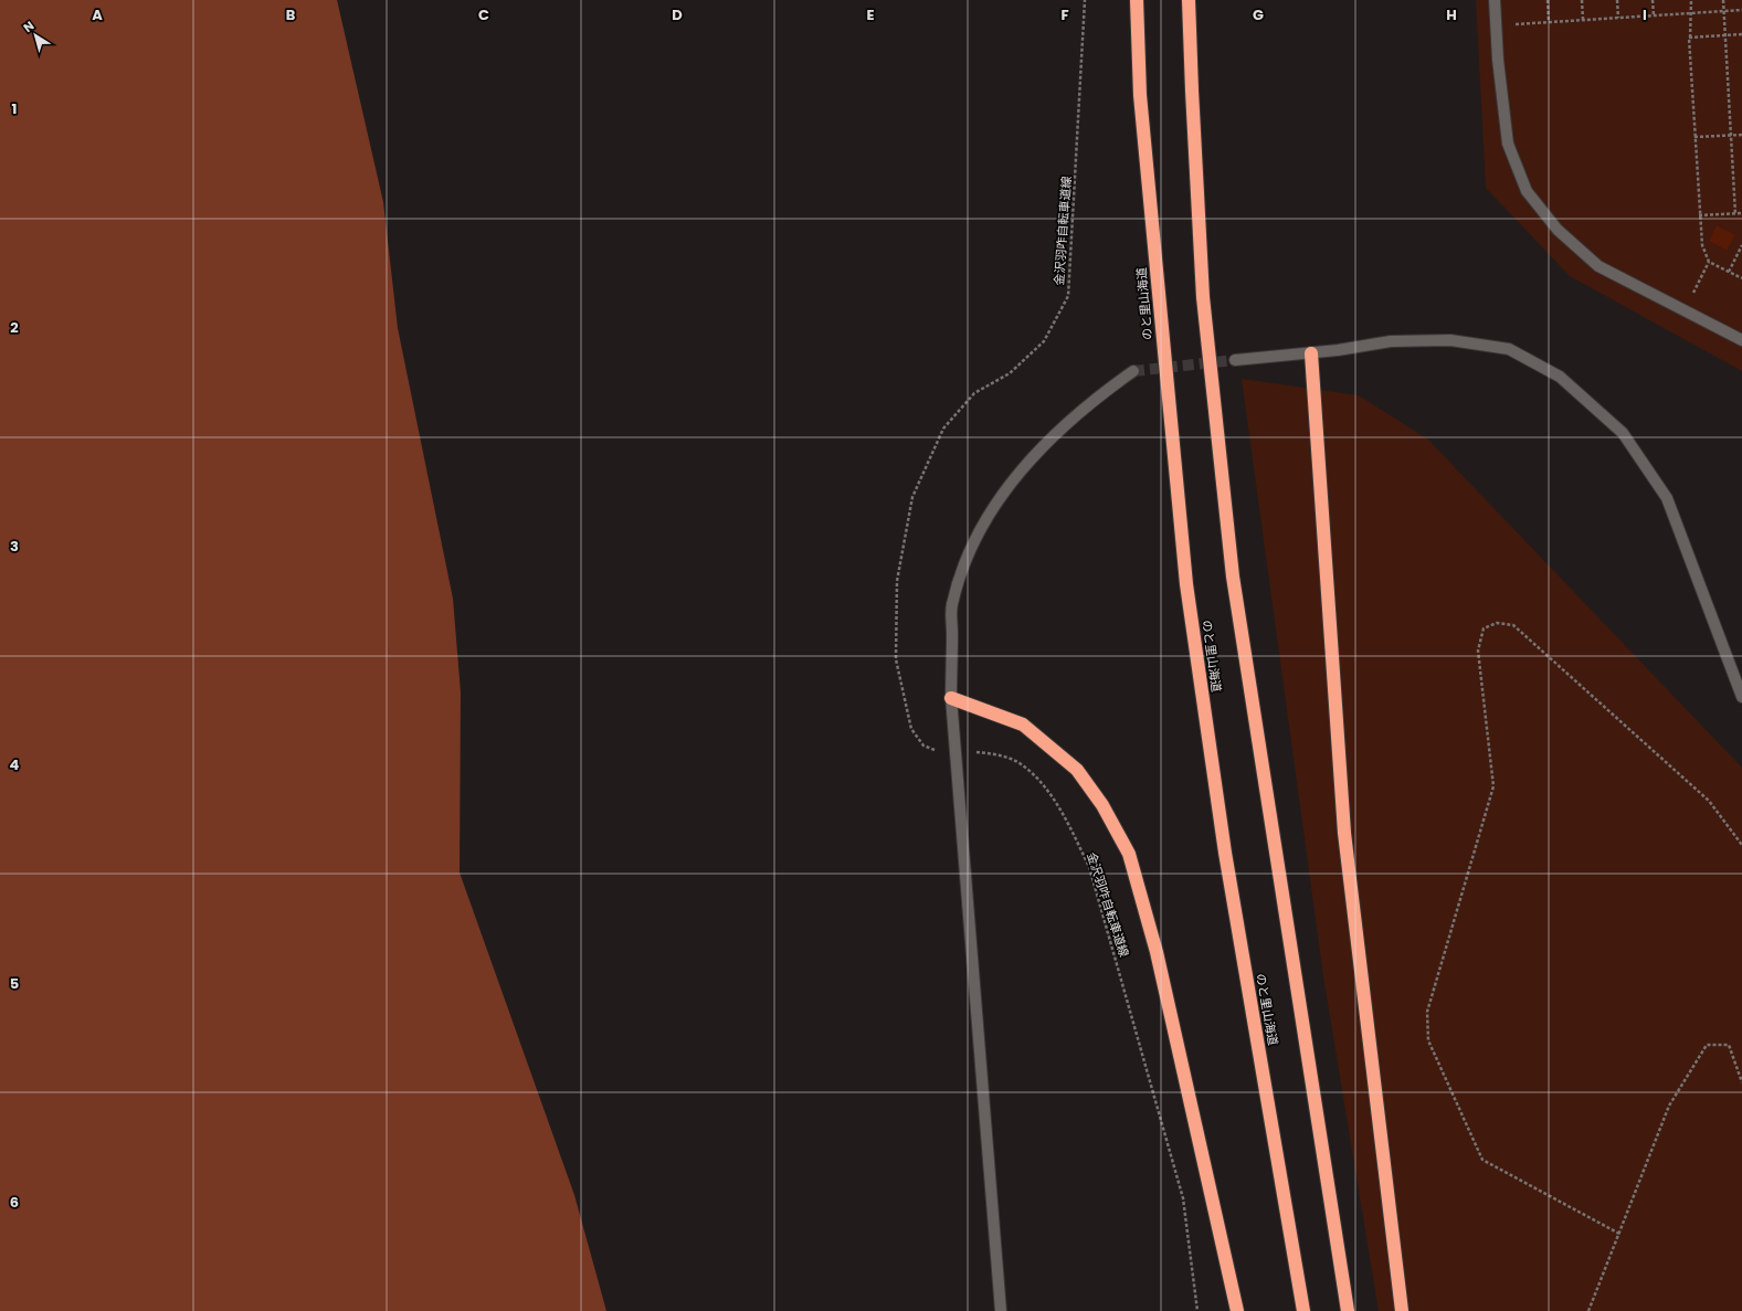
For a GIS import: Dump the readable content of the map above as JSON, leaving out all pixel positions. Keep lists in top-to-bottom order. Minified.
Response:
{"streets":{"highway":["のと里山海道"],"path":["金沢羽咋自転車道線"]},"north":"top left","grid":{"columns":["A","B","C","D","E","F","G","H","I"],"rows":["1","2","3","4","5","6"]}}
